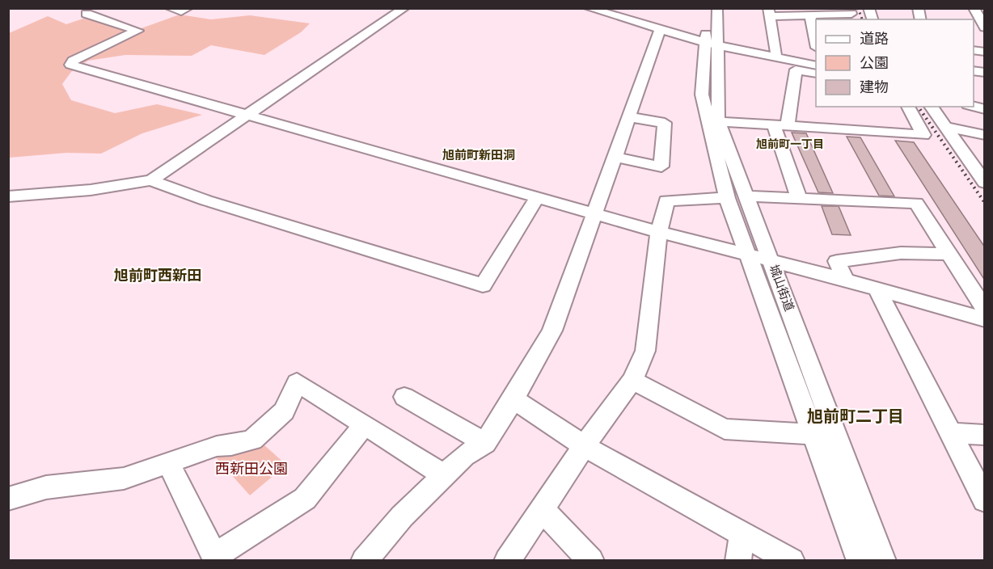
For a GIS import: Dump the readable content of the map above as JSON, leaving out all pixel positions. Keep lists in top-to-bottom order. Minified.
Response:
{"streets":{"street":["城山街道"]},"districts":["旭前町一丁目","旭前町新田洞","旭前町西新田","旭前町二丁目"],"parks":["西新田公園"],"legend":["道路","公園","建物"]}
